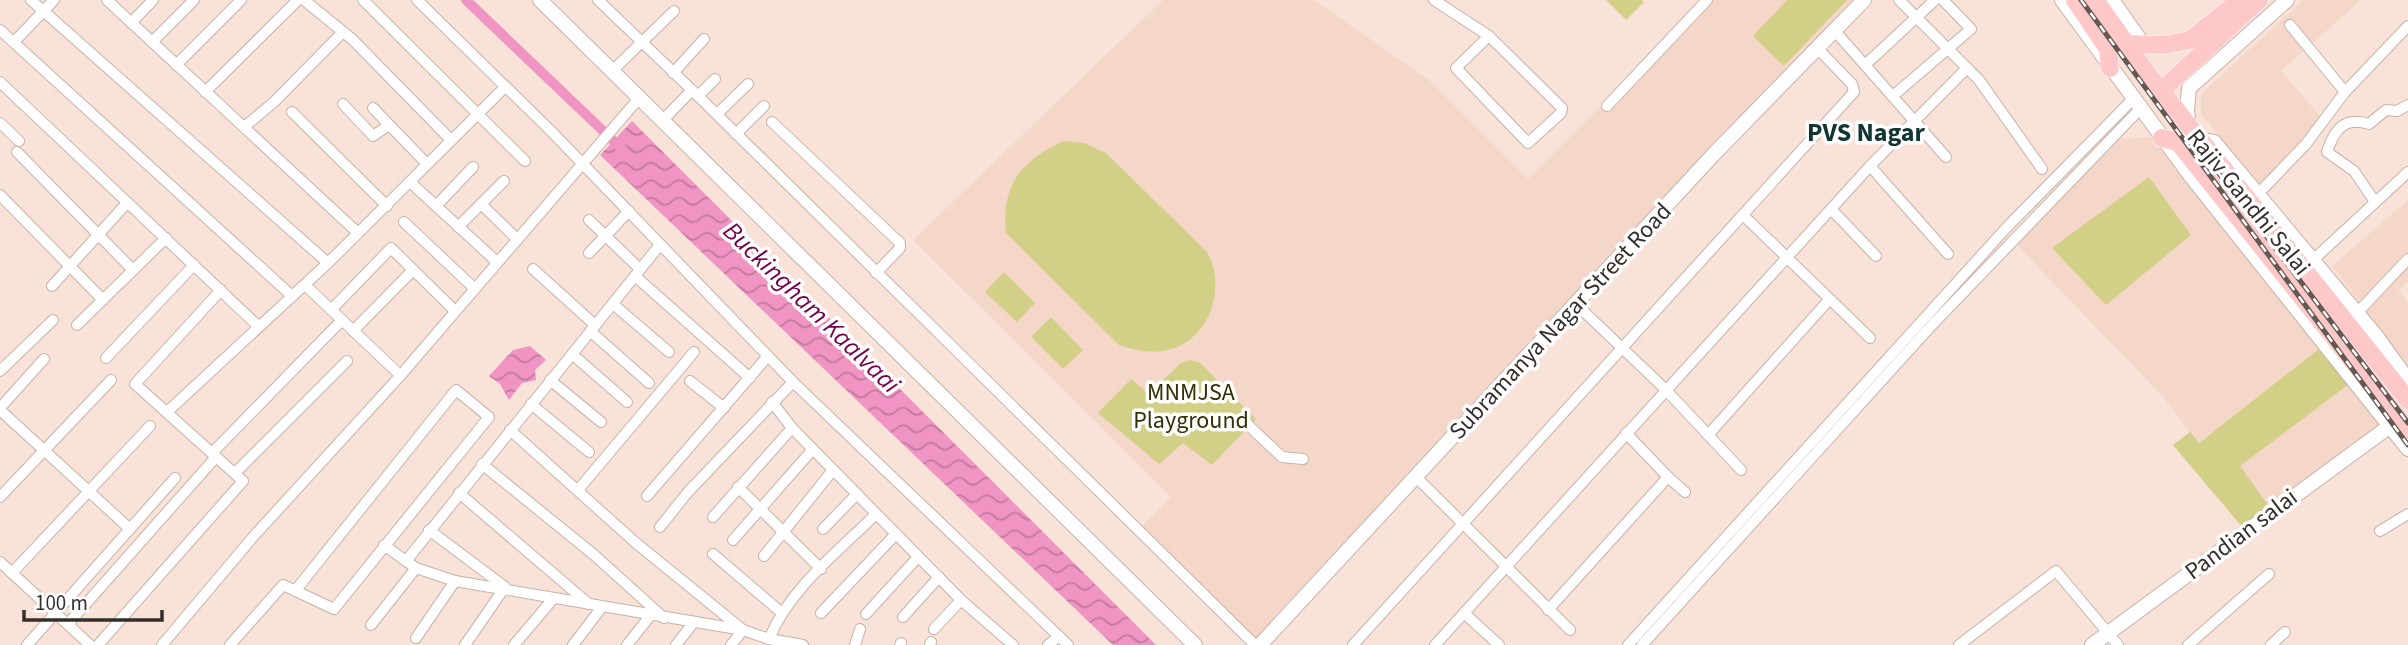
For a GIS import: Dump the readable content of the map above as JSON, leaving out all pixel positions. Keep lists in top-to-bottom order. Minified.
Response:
{"streets":{"main road":["Rajiv Gandhi Salai"],"street":["Subramanya Nagar Street Road","Pandian salai"]},"crossings":[["Rajiv Gandhi Salai","Pandian salai"]],"districts":["PVS Nagar"],"water":["Buckingham Kaalvaai"],"parks":["MNMJSA Playground"],"scale_bar":"100 m"}
